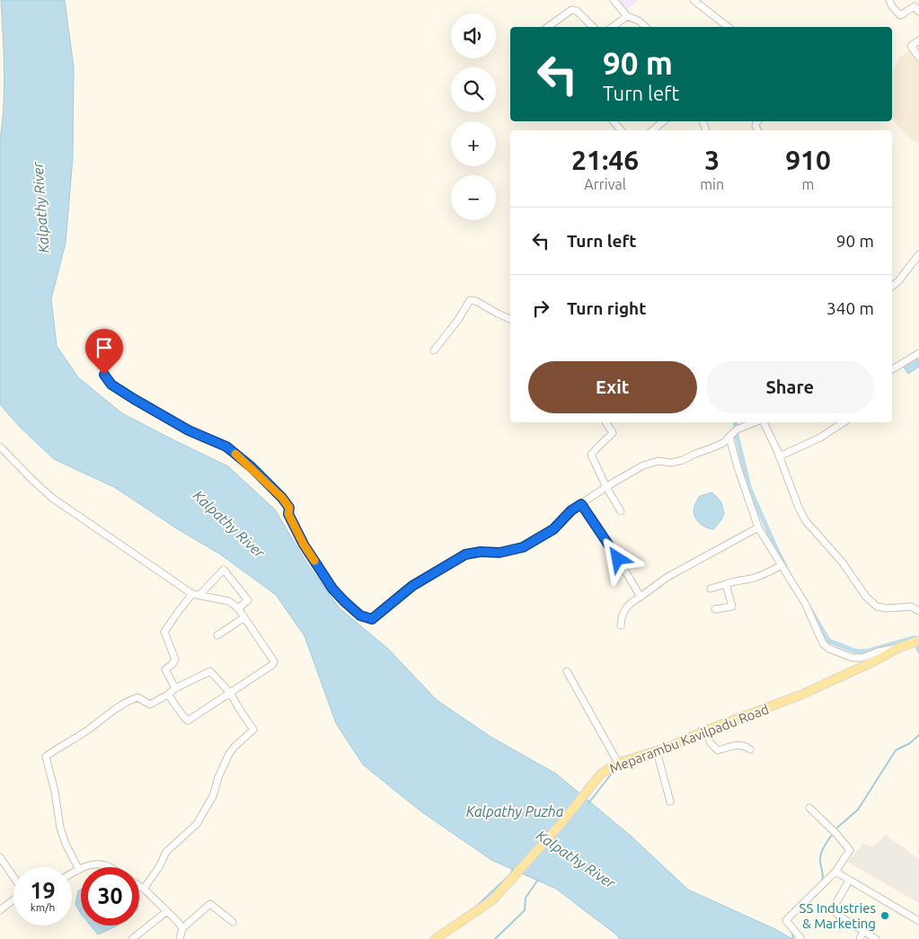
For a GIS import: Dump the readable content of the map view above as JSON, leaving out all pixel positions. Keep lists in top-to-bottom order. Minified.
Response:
{"streets":{"main road":["Meparambu Kavilpadu Road"]},"water":["Kalpathy River","Kalpathy Puzha"],"places":["SS Industries & Marketing"],"page":{"map_buttons":["+","−"],"turn":["90 m","Turn left"],"eta":["21:46","Arrival","3","min","910","m"],"list":[{"name":"Turn left","value":"90 m"},{"name":"Turn right","value":"340 m"}],"buttons":["Exit","Share"],"speed":"19 km/h","limit":"30"}}
